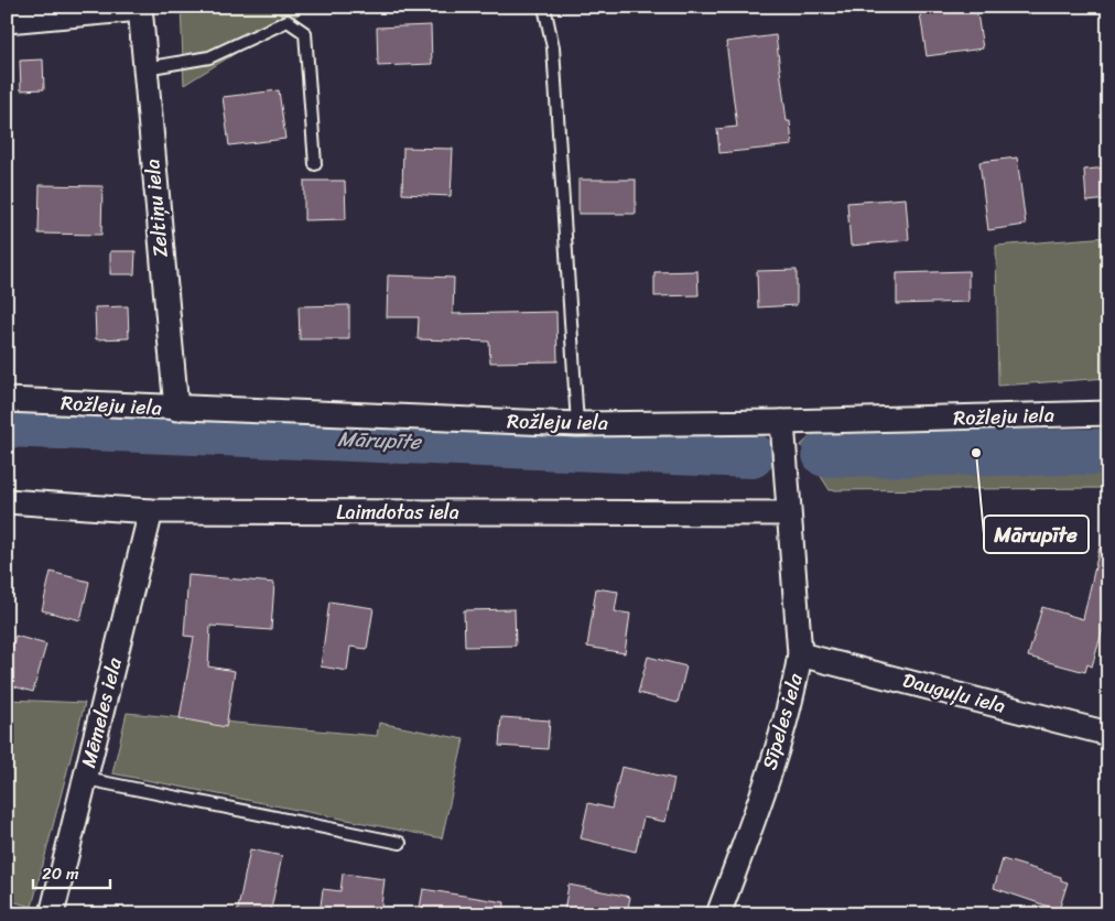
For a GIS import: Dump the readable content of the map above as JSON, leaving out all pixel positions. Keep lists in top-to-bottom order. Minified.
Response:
{"streets":{"street":["Zeltiņu iela","Rožleju iela","Laimdotas iela","Dauguļu iela","Mēmeles iela","Sīpeles iela"]},"crossings":[["Zeltiņu iela","Rožleju iela"],["Rožleju iela","Sīpeles iela"],["Laimdotas iela","Mēmeles iela"],["Laimdotas iela","Sīpeles iela"],["Dauguļu iela","Sīpeles iela"]],"water":["Mārupīte"],"places":["Mārupīte"],"scale_bar":"20 m"}
